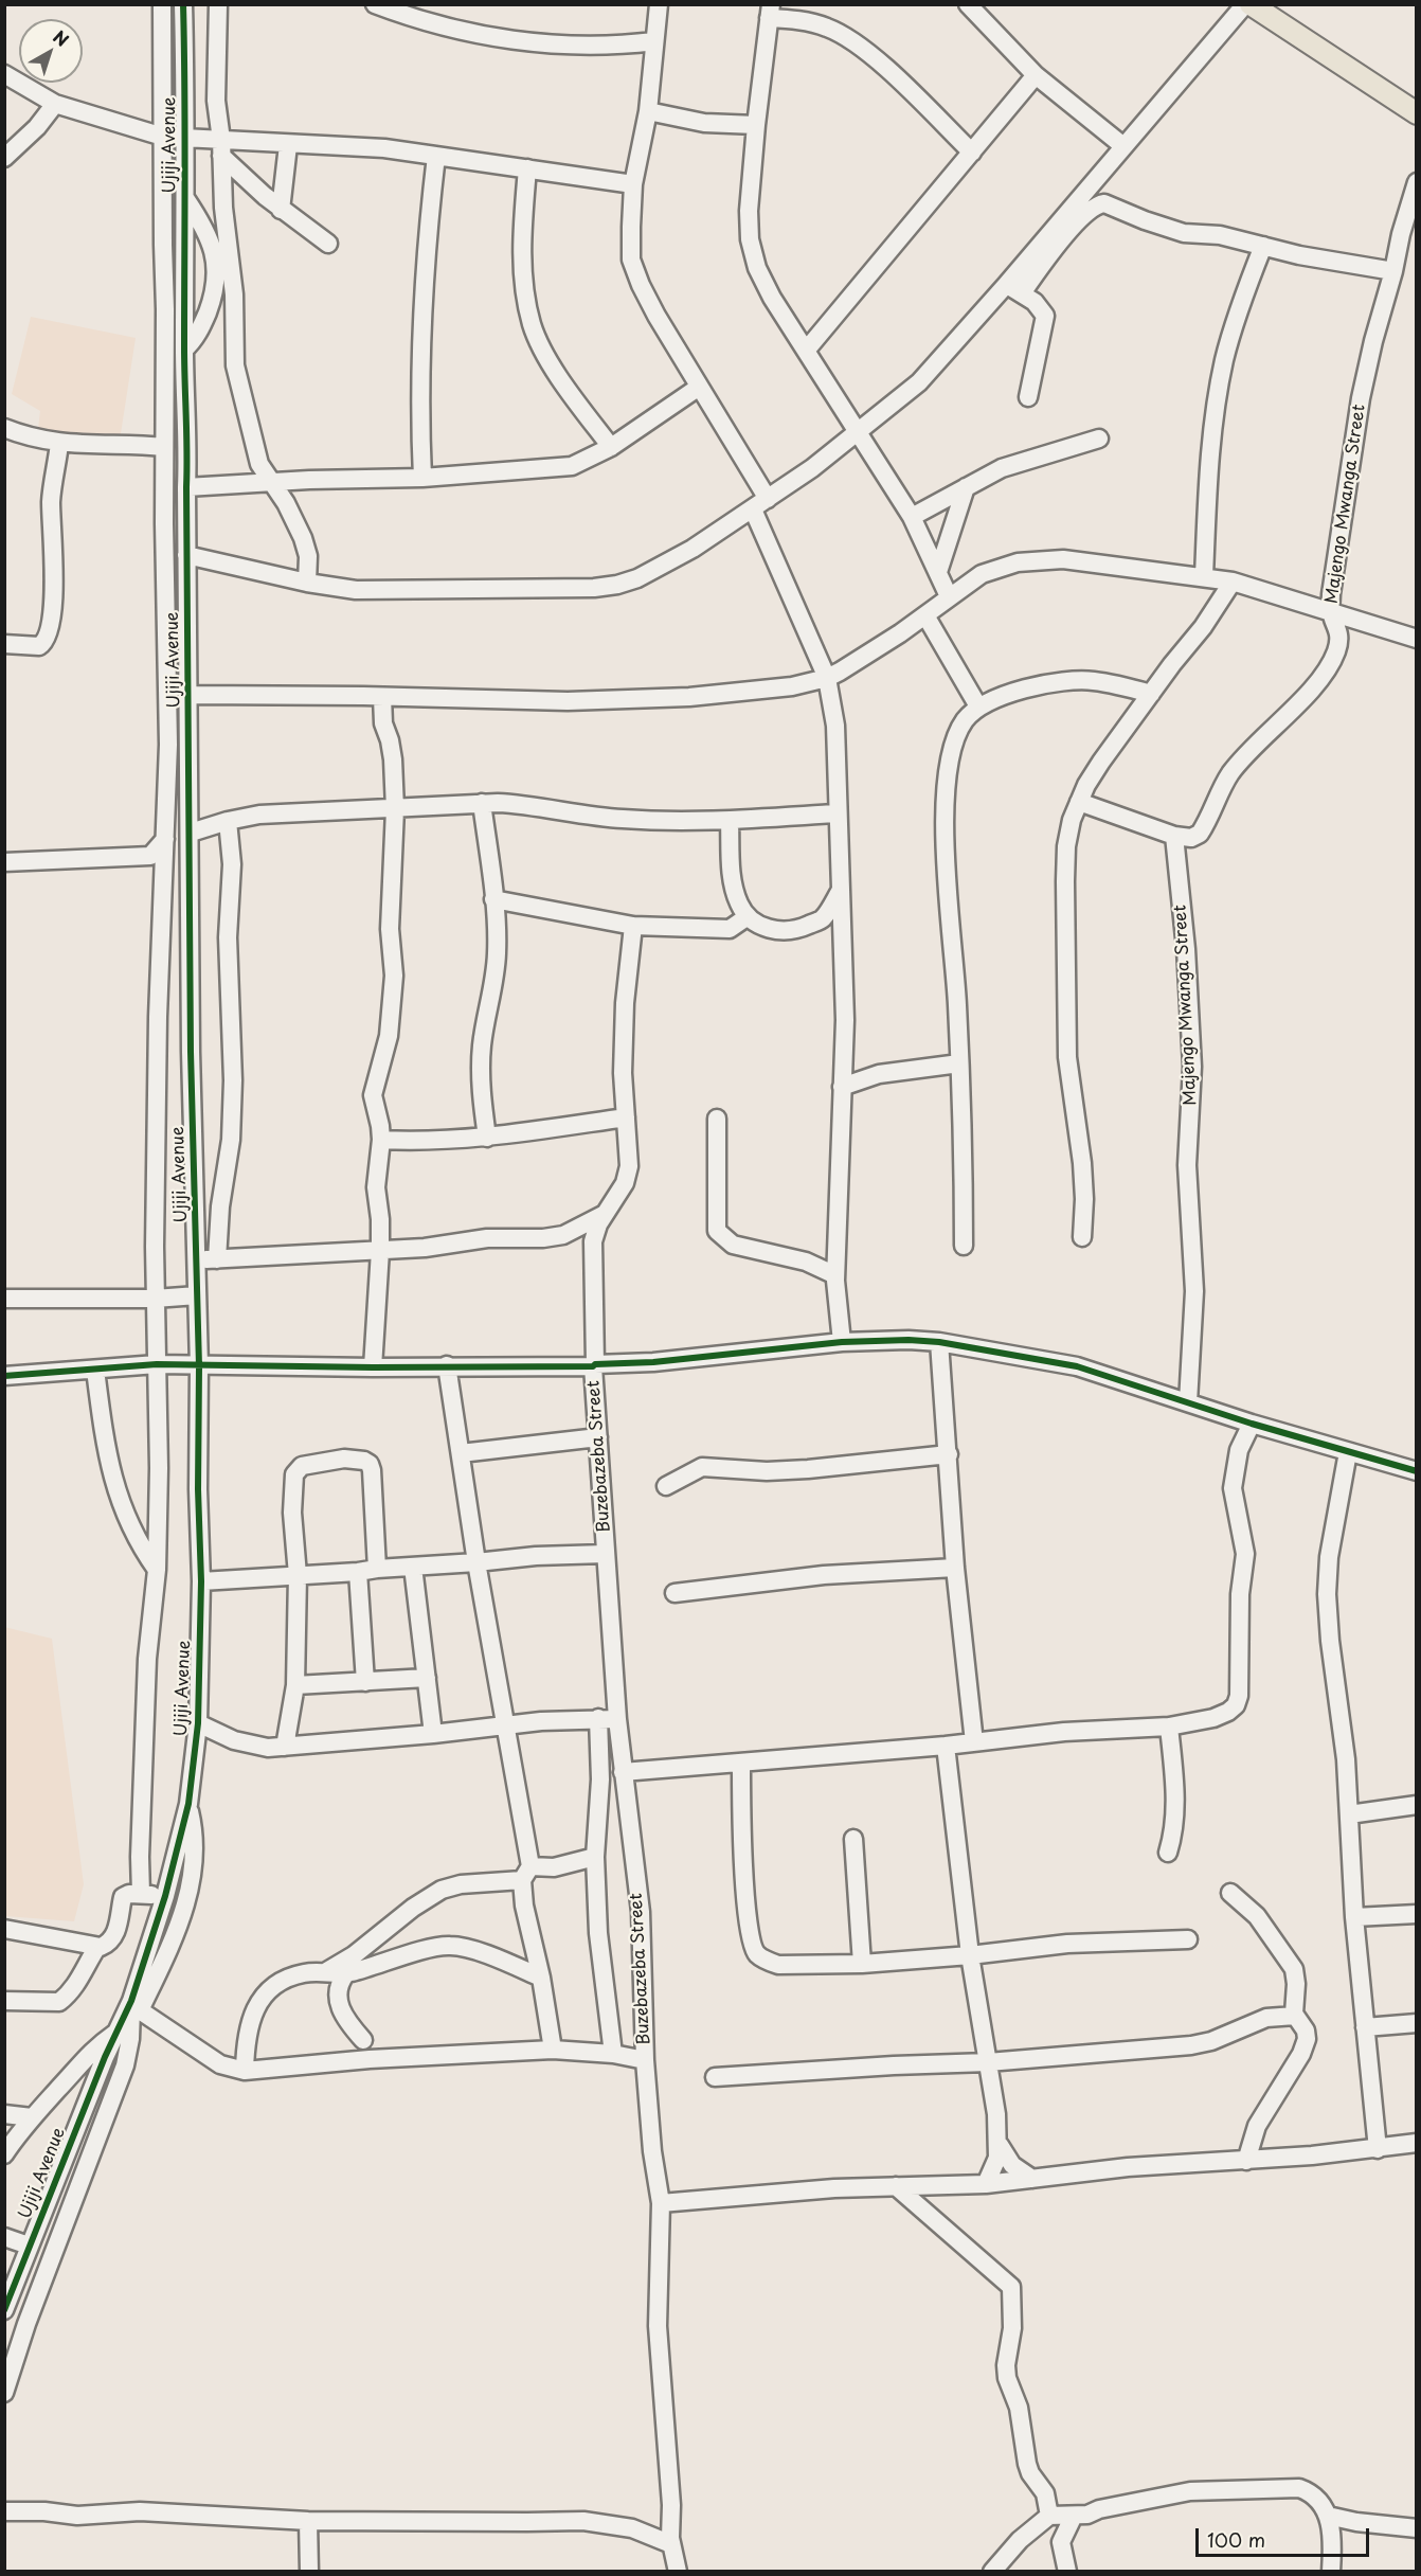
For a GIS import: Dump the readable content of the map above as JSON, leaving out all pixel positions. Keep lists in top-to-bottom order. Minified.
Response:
{"streets":{"street":["Ujiji Avenue","Majengo Mwanga Street","Buzebazeba Street"]},"scale_bar":"100 m","north":"top right"}
